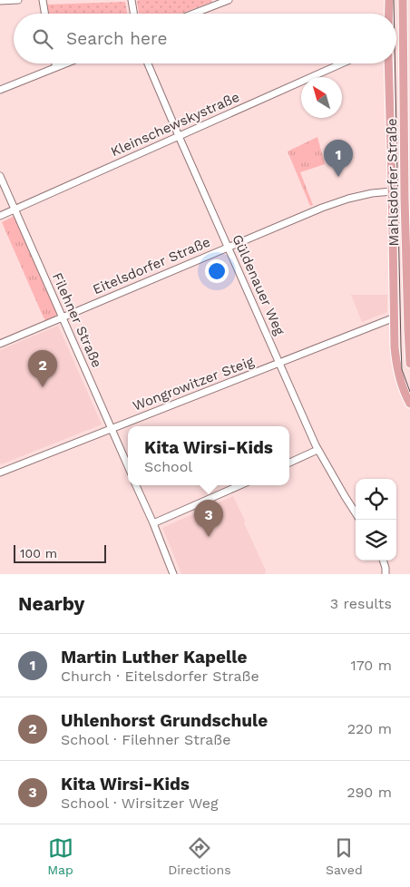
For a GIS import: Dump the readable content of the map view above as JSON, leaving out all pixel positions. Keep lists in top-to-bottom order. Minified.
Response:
{"streets":{"main road":["Mahlsdorfer Straße"],"street":["Kleinschewskystraße","Eitelsdorfer Straße","Güldenauer Weg","Filehner Straße","Wongrowitzer Steig"]},"crossings":[["Kleinschewskystraße","Güldenauer Weg"],["Kleinschewskystraße","Filehner Straße"],["Mahlsdorfer Straße","Eitelsdorfer Straße"],["Mahlsdorfer Straße","Wongrowitzer Steig"],["Eitelsdorfer Straße","Güldenauer Weg"],["Eitelsdorfer Straße","Filehner Straße"],["Güldenauer Weg","Wongrowitzer Steig"],["Filehner Straße","Wongrowitzer Steig"]],"scale_bar":"100 m","north":"top left","page":{"search":"Search here","pins":["1","2","3"],"popup":["Kita Wirsi-Kids","School"],"scale":"100 m","heading":["Nearby","3 results"],"list":[{"mark":"1","name":"Martin Luther Kapelle","note":"Church · Eitelsdorfer Straße","value":"170 m"},{"mark":"2","name":"Uhlenhorst Grundschule","note":"School · Filehner Straße","value":"220 m"},{"mark":"3","name":"Kita Wirsi-Kids","note":"School · Wirsitzer Weg","value":"290 m"}],"nav":["Map","Directions","Saved"]}}
